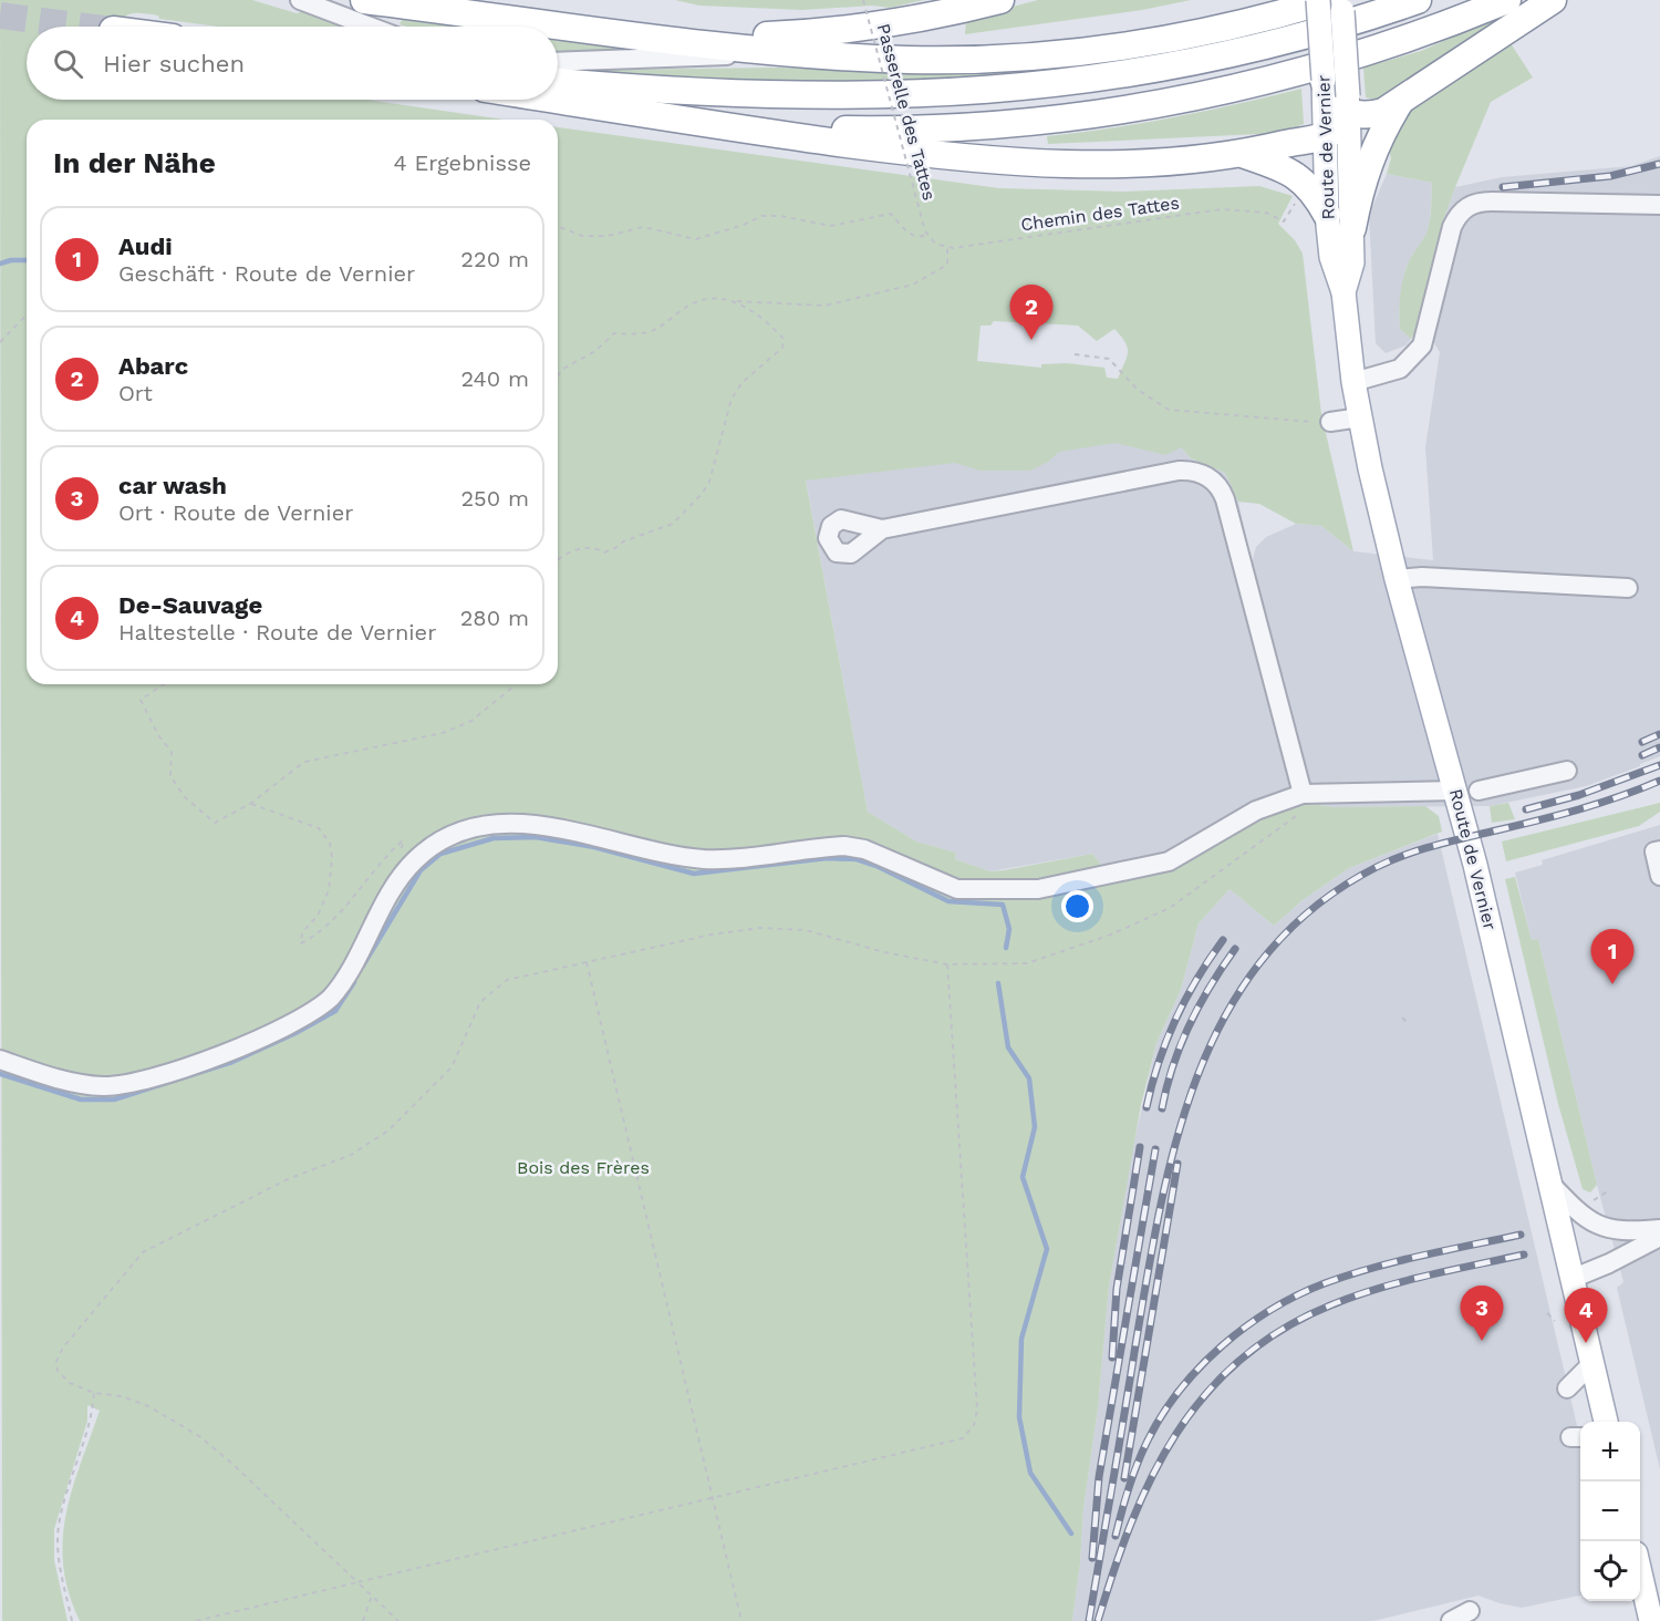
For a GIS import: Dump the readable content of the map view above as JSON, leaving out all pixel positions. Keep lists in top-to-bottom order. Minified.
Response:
{"streets":{"main road":["Route de Vernier"],"path":["Passerelle des Tattes","Chemin des Tattes"]},"parks":["Bois des Frères"],"page":{"search":"Hier suchen","heading":["In der Nähe","4 Ergebnisse"],"list":[{"mark":"1","name":"Audi","note":"Geschäft · Route de Vernier","value":"220 m"},{"mark":"2","name":"Abarc","note":"Ort","value":"240 m"},{"mark":"3","name":"car wash","note":"Ort · Route de Vernier","value":"250 m"},{"mark":"4","name":"De-Sauvage","note":"Haltestelle · Route de Vernier","value":"280 m"}],"pins":["2","1","3","4"],"map_buttons":["+","−"]}}
